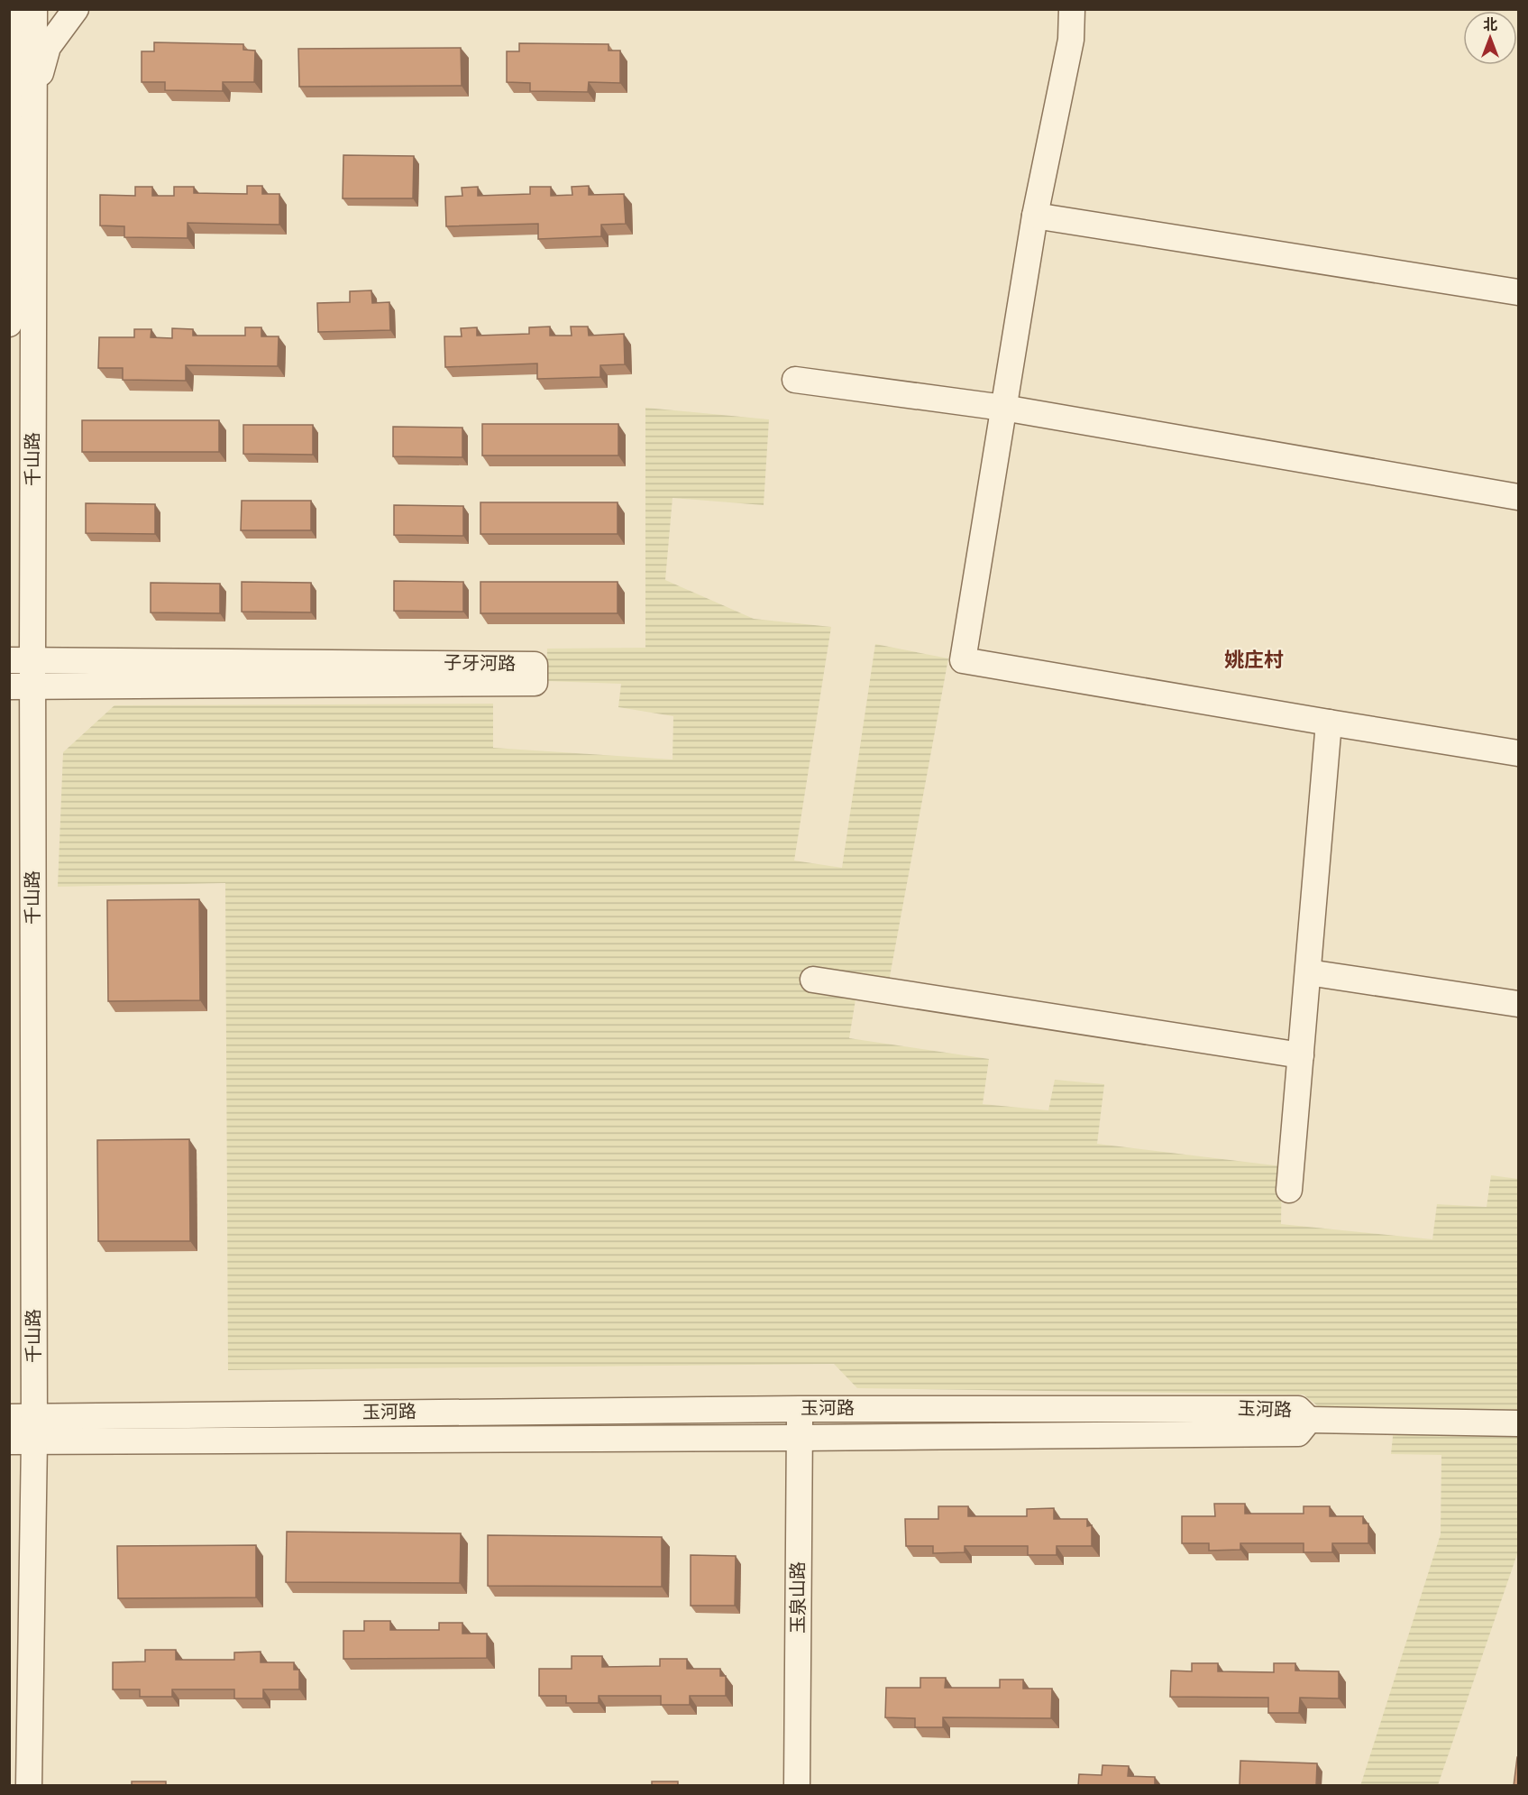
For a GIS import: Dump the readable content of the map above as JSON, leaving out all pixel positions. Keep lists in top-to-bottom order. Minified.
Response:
{"streets":{"street":["千山路","子牙河路","玉河路","玉泉山路"]},"crossings":[["千山路","子牙河路"],["千山路","玉河路"],["玉河路","玉泉山路"]],"districts":["姚庄村"],"north":"top"}
